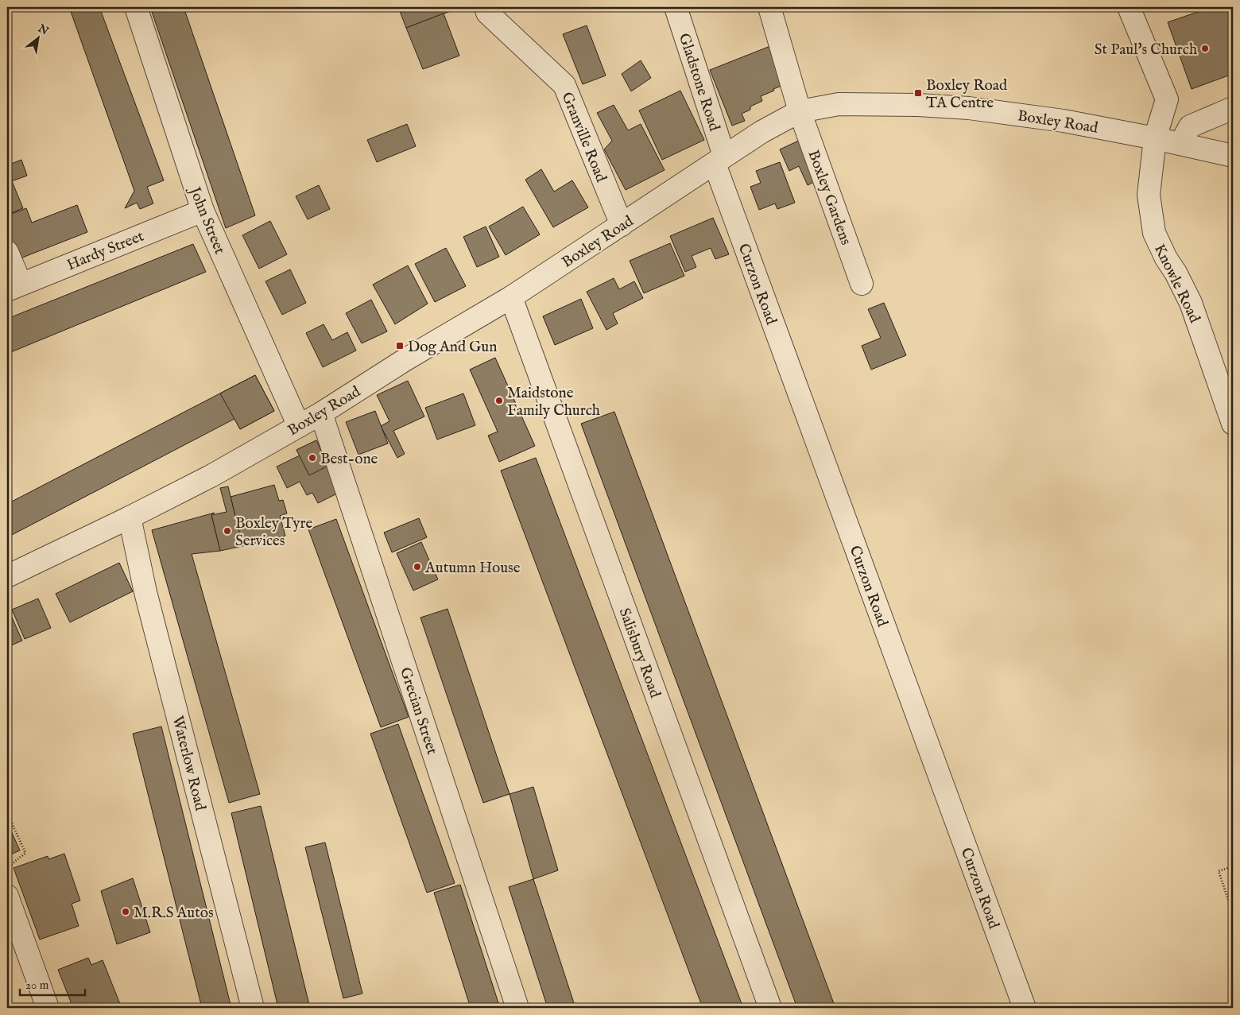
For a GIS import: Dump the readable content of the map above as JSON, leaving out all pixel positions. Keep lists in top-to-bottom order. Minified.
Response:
{"streets":{"street":["Gladstone Road","Boxley Road","Granville Road","Boxley Gardens","John Street","Hardy Street","Knowle Road","Curzon Road","Salisbury Road","Grecian Street","Waterlow Road"]},"crossings":[["Gladstone Road","Boxley Road"],["Gladstone Road","Curzon Road"],["Boxley Road","Granville Road"],["Boxley Road","Boxley Gardens"],["Boxley Road","John Street"],["Boxley Road","Knowle Road"],["Boxley Road","Curzon Road"],["Boxley Road","Salisbury Road"],["Boxley Road","Grecian Street"],["Boxley Road","Waterlow Road"],["John Street","Hardy Street"]],"places":{"other":["St Paul's Church","Maidstone Family Church","Best-one","Boxley Tyre Services","Autumn House","M.R.S Autos"],"transit":["Boxley Road TA Centre","Dog And Gun"]},"scale_bar":"20 m","north":"top right"}
